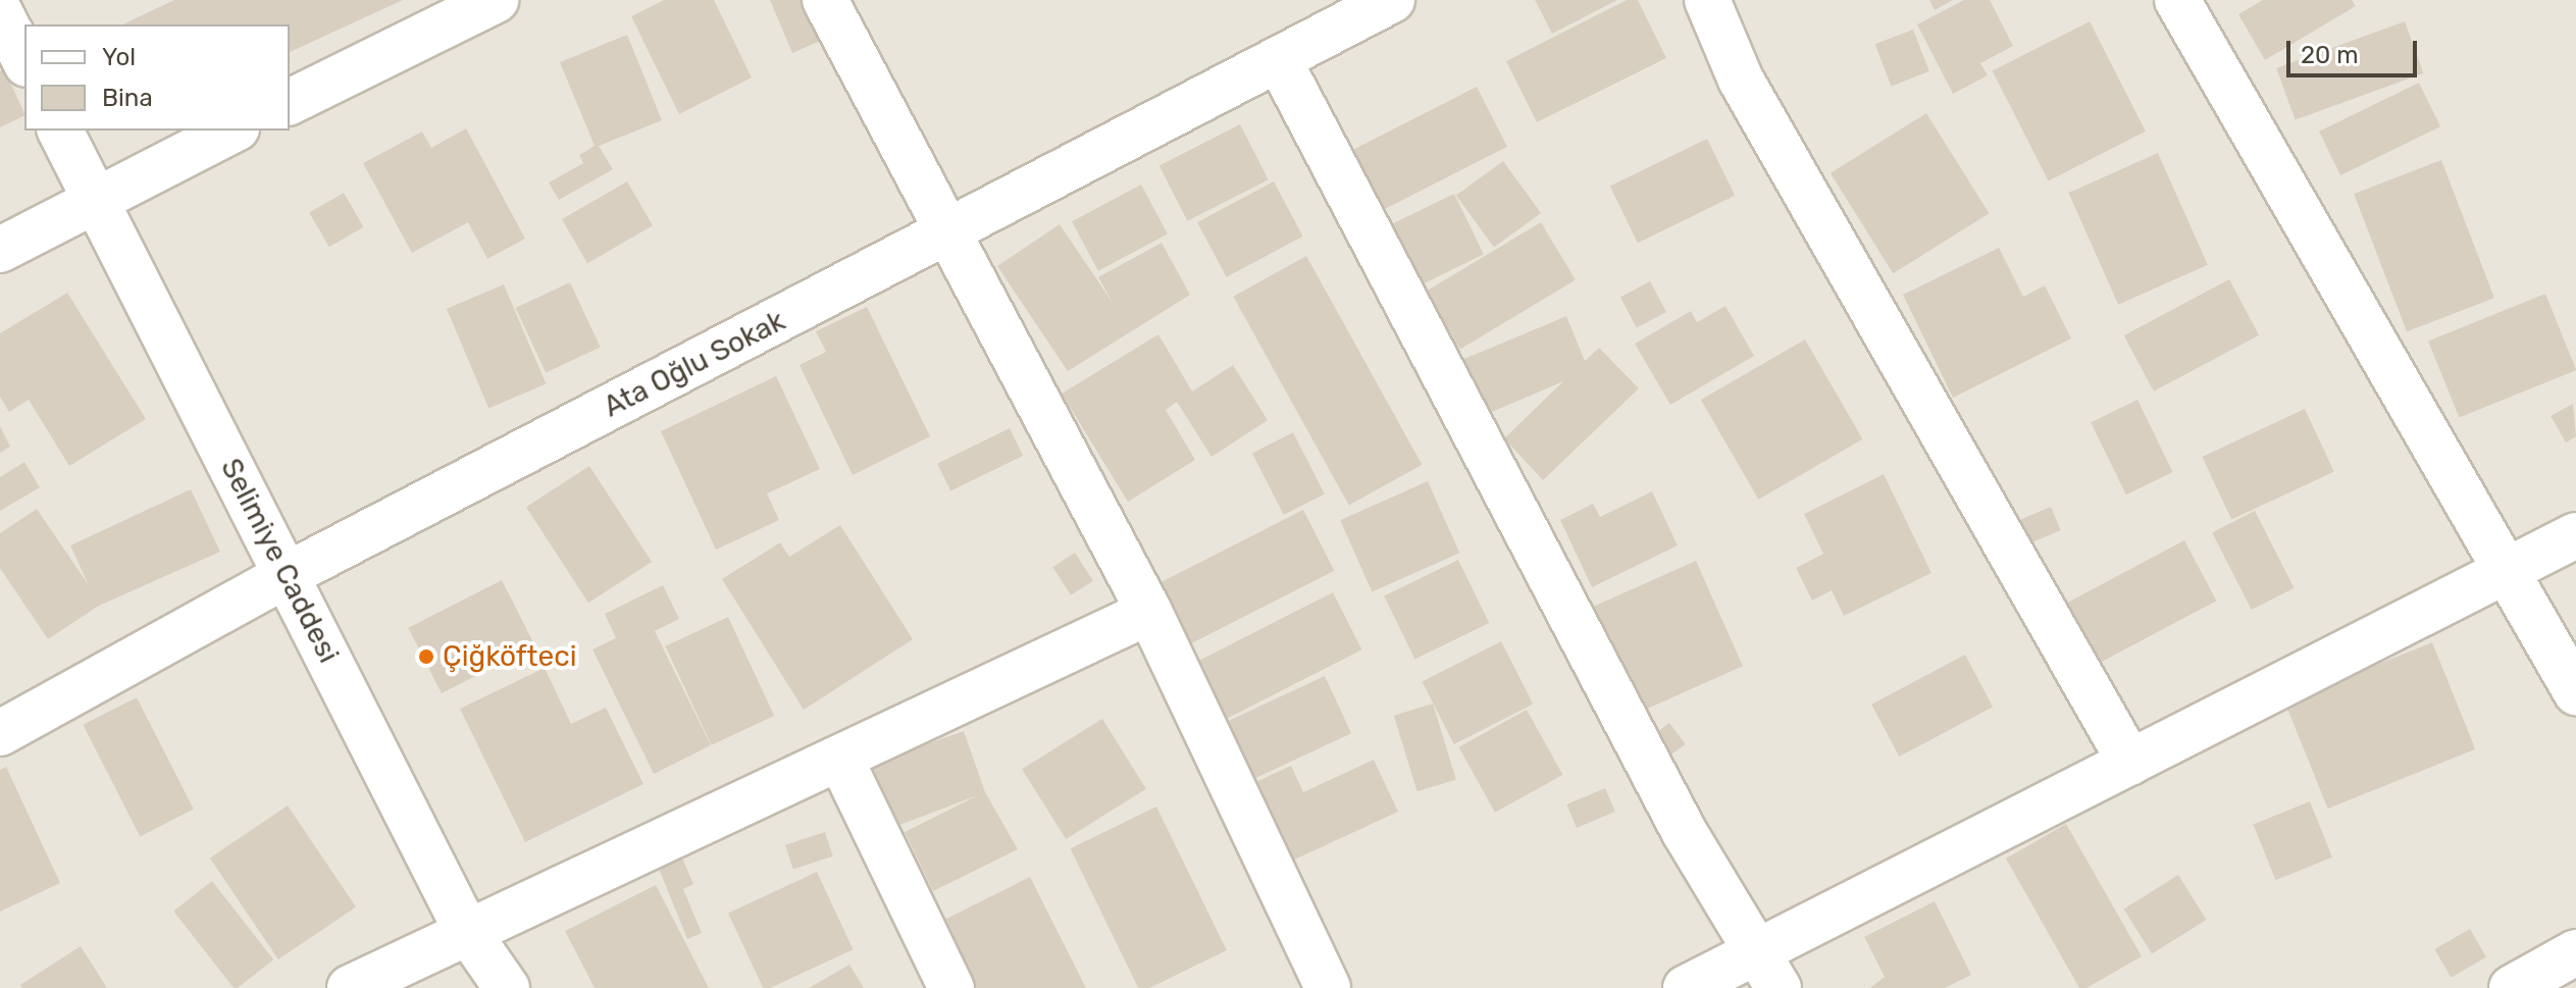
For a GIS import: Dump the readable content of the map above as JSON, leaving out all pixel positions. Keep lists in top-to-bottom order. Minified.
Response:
{"streets":{"street":["Ata Oğlu Sokak","Selimiye Caddesi"]},"crossings":[["Ata Oğlu Sokak","Selimiye Caddesi"]],"places":["Çiğköfteci"],"legend":["Yol","Bina"],"scale_bar":"20 m"}
